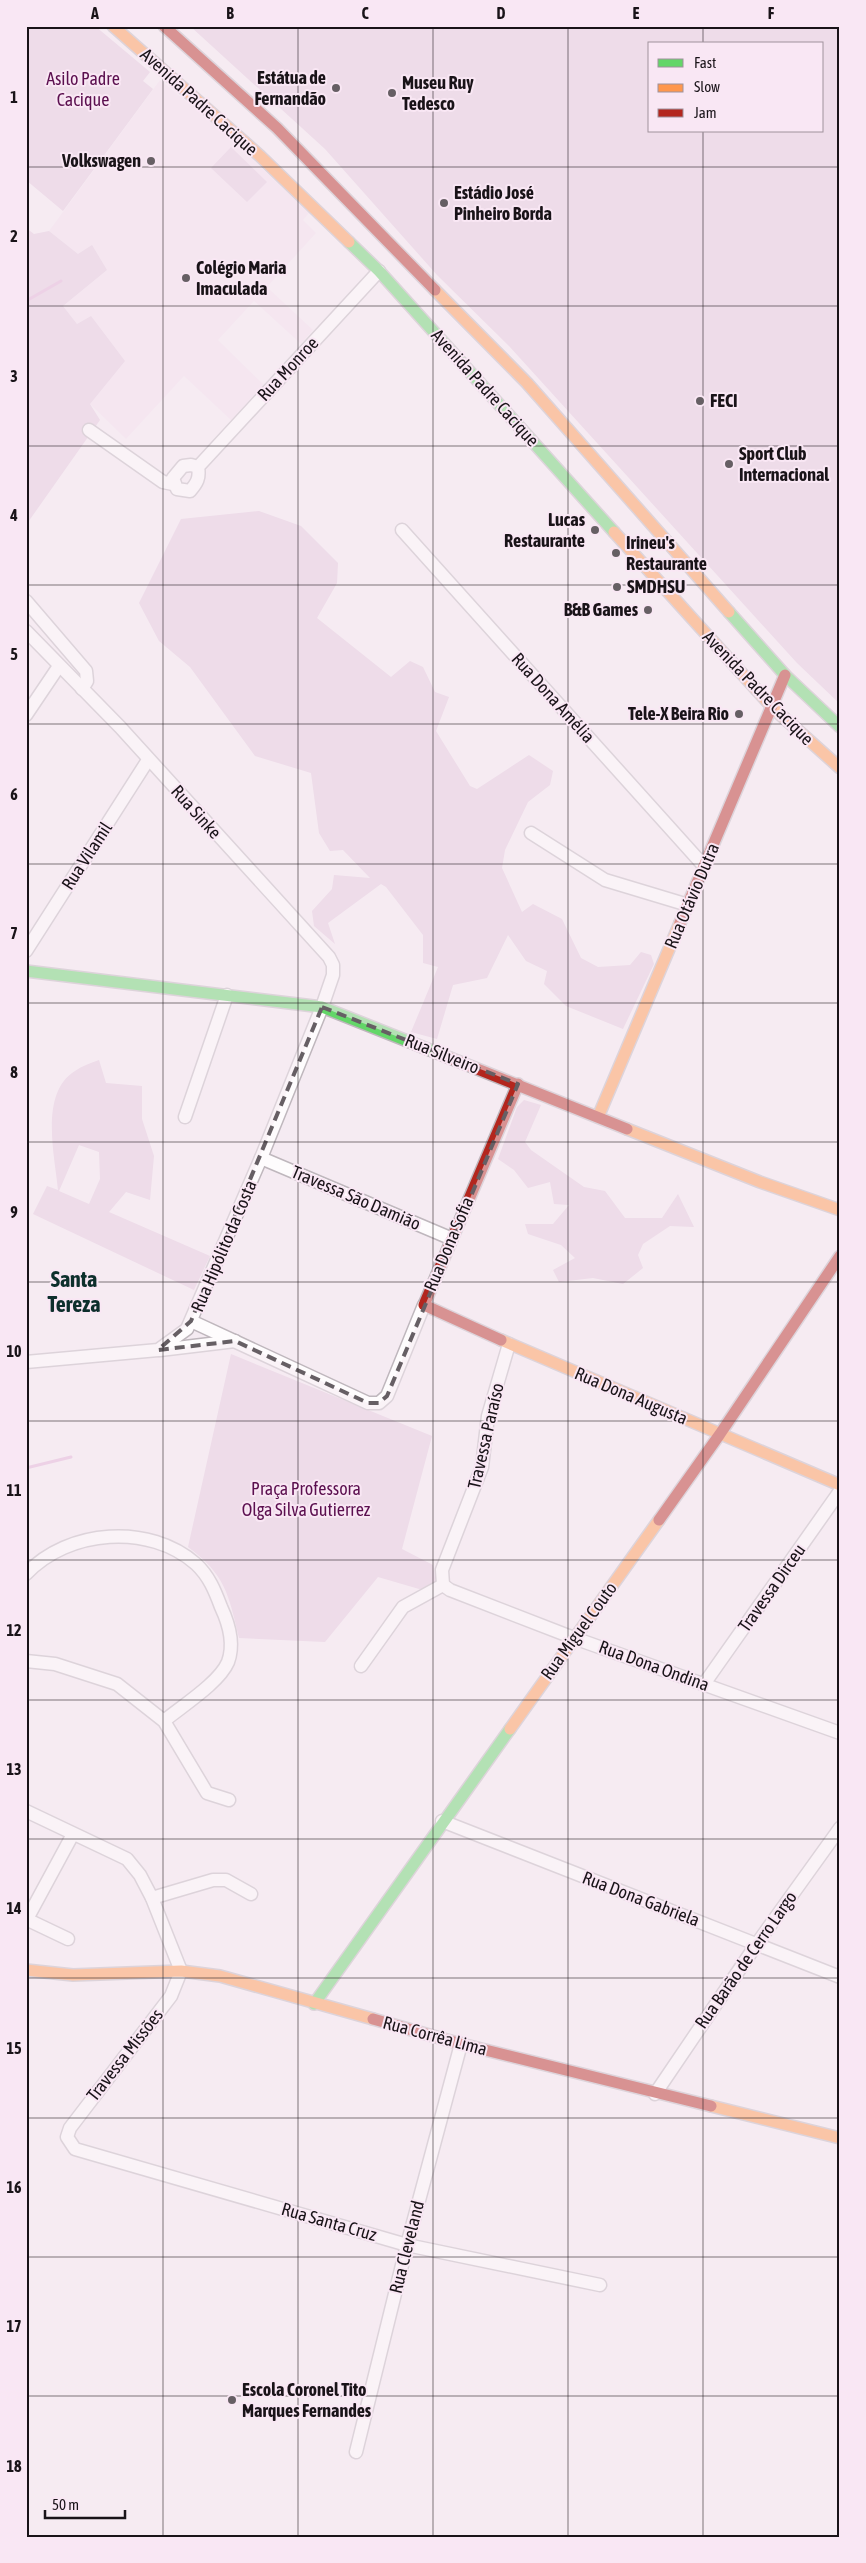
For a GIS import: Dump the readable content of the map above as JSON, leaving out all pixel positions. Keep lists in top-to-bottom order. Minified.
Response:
{"streets":{"street":["Avenida Padre Cacique","Rua Monroe","Rua Dona Amélia","Rua Sinke","Rua Vilamil","Rua Otávio Dutra","Rua Silveiro","Travessa São Damião","Rua Dona Sofia","Rua Hipólito da Costa","Rua Dona Augusta","Travessa Paraíso","Travessa Dirceu","Rua Miguel Couto","Rua Dona Ondina","Rua Dona Gabriela","Rua Barão de Cerro Largo","Rua Corrêa Lima","Travessa Missões","Rua Santa Cruz","Rua Cleveland"]},"crossings":[["Avenida Padre Cacique","Rua Monroe"],["Avenida Padre Cacique","Rua Otávio Dutra"],["Rua Dona Amélia","Rua Otávio Dutra"],["Rua Sinke","Rua Vilamil"],["Rua Sinke","Rua Silveiro"],["Rua Sinke","Rua Hipólito da Costa"],["Rua Otávio Dutra","Rua Silveiro"],["Rua Silveiro","Rua Dona Sofia"],["Rua Silveiro","Rua Hipólito da Costa"],["Travessa São Damião","Rua Dona Sofia"],["Travessa São Damião","Rua Hipólito da Costa"],["Rua Dona Sofia","Rua Dona Augusta"],["Rua Dona Augusta","Travessa Paraíso"],["Rua Dona Augusta","Rua Miguel Couto"],["Travessa Paraíso","Rua Dona Ondina"],["Travessa Dirceu","Rua Dona Ondina"],["Rua Miguel Couto","Rua Dona Ondina"],["Rua Miguel Couto","Rua Dona Gabriela"],["Rua Miguel Couto","Rua Corrêa Lima"],["Rua Dona Gabriela","Rua Barão de Cerro Largo"],["Rua Barão de Cerro Largo","Rua Corrêa Lima"],["Rua Corrêa Lima","Travessa Missões"],["Rua Corrêa Lima","Rua Cleveland"],["Travessa Missões","Rua Santa Cruz"],["Rua Santa Cruz","Rua Cleveland"]],"districts":["Santa Tereza"],"parks":["Asilo Padre Cacique","Praça Professora Olga Silva Gutierrez"],"places":["Estátua de Fernandão","Museu Ruy Tedesco","Volkswagen","Estádio José Pinheiro Borda","Colégio Maria Imaculada","FECI","Sport Club Internacional","Lucas Restaurante","Irineu's Restaurante","SMDHSU","B&B Games","Tele-X Beira Rio","Escola Coronel Tito Marques Fernandes"],"legend":["Fast","Slow","Jam"],"scale_bar":"50 m","grid":{"columns":["A","B","C","D","E","F"],"rows":["1","2","3","4","5","6","7","8","9","10","11","12","13","14","15","16","17","18"]}}
